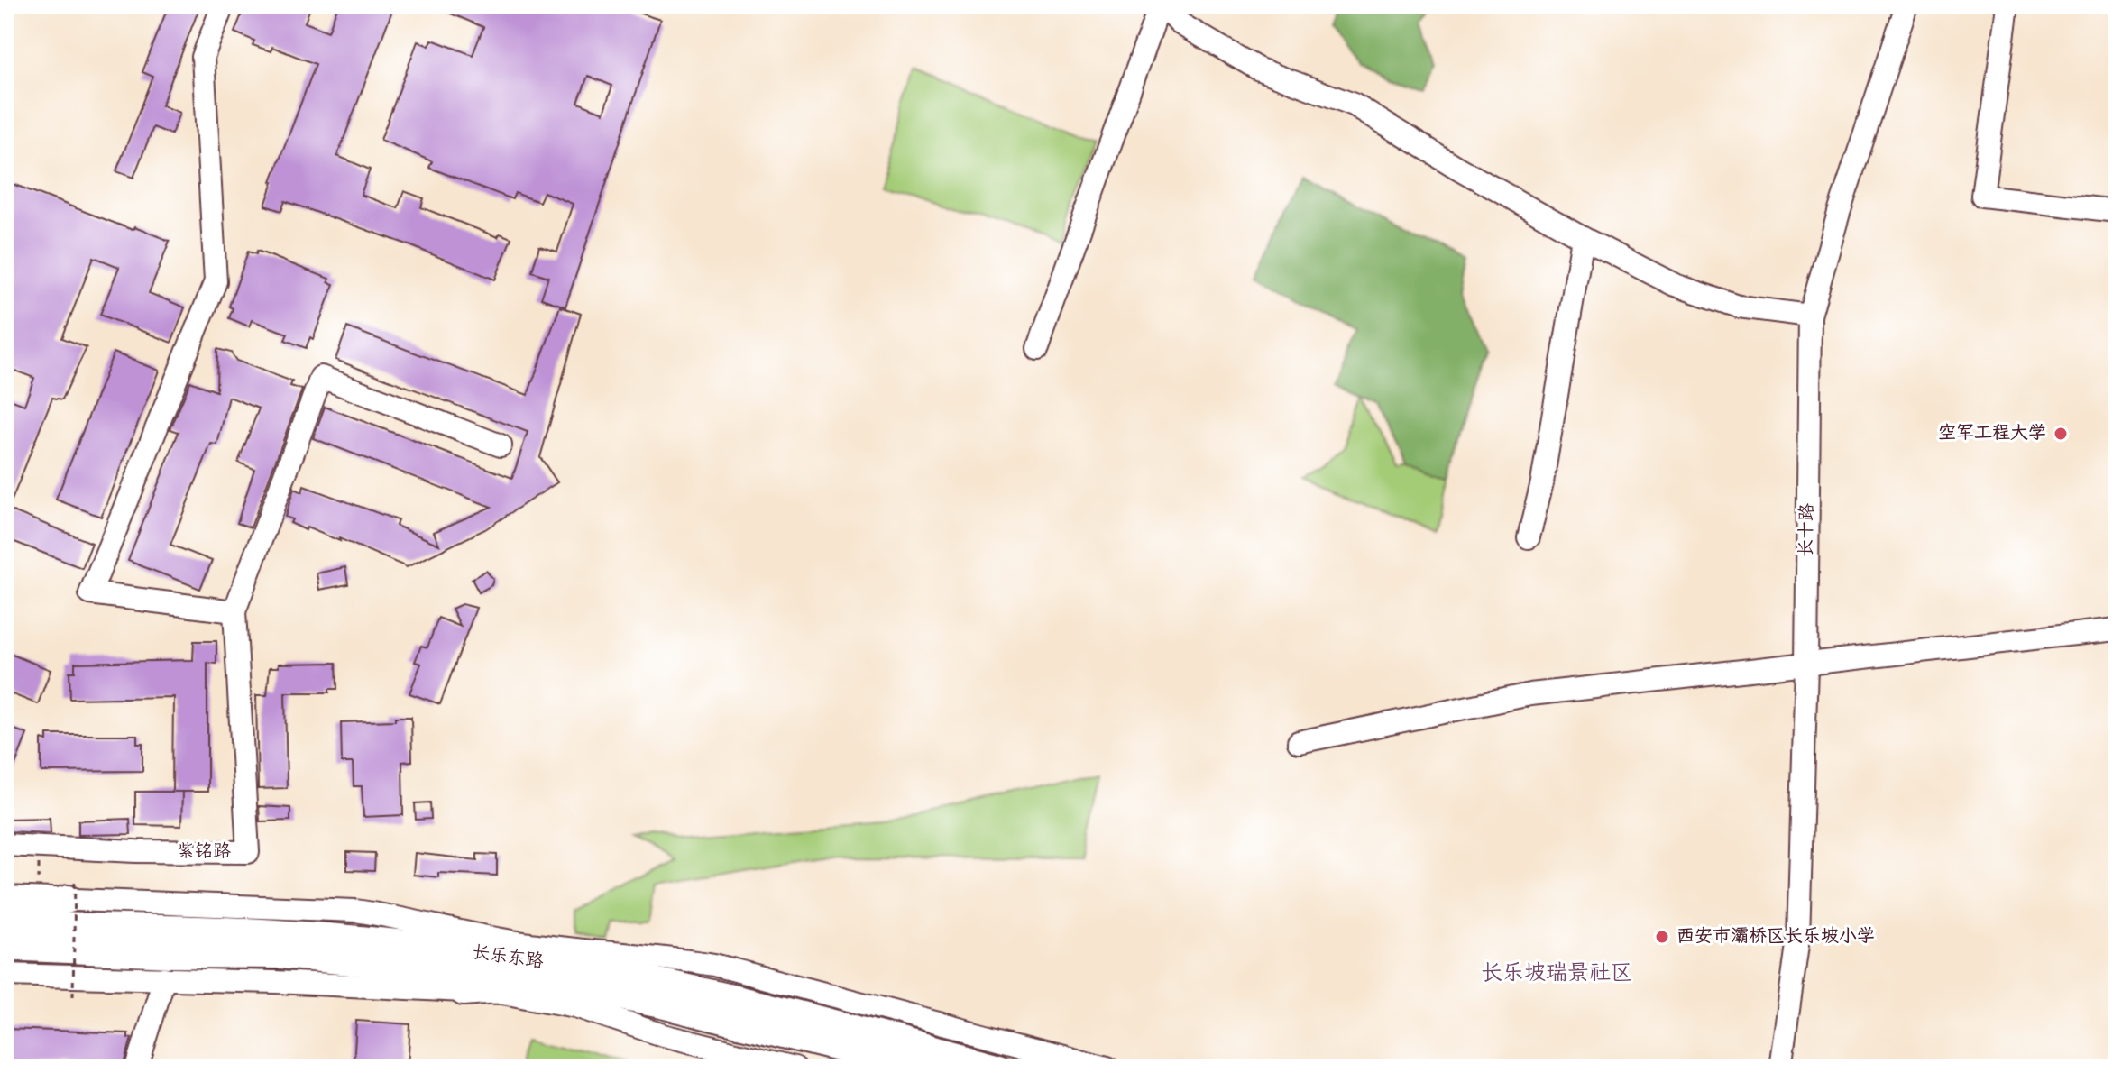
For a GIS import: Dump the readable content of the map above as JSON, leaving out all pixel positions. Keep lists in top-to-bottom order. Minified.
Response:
{"streets":{"main road":["长乐东路"],"street":["长十路","紫铭路"]},"districts":["长乐坡瑞景社区"],"places":["空军工程大学","西安市灞桥区长乐坡小学"]}
